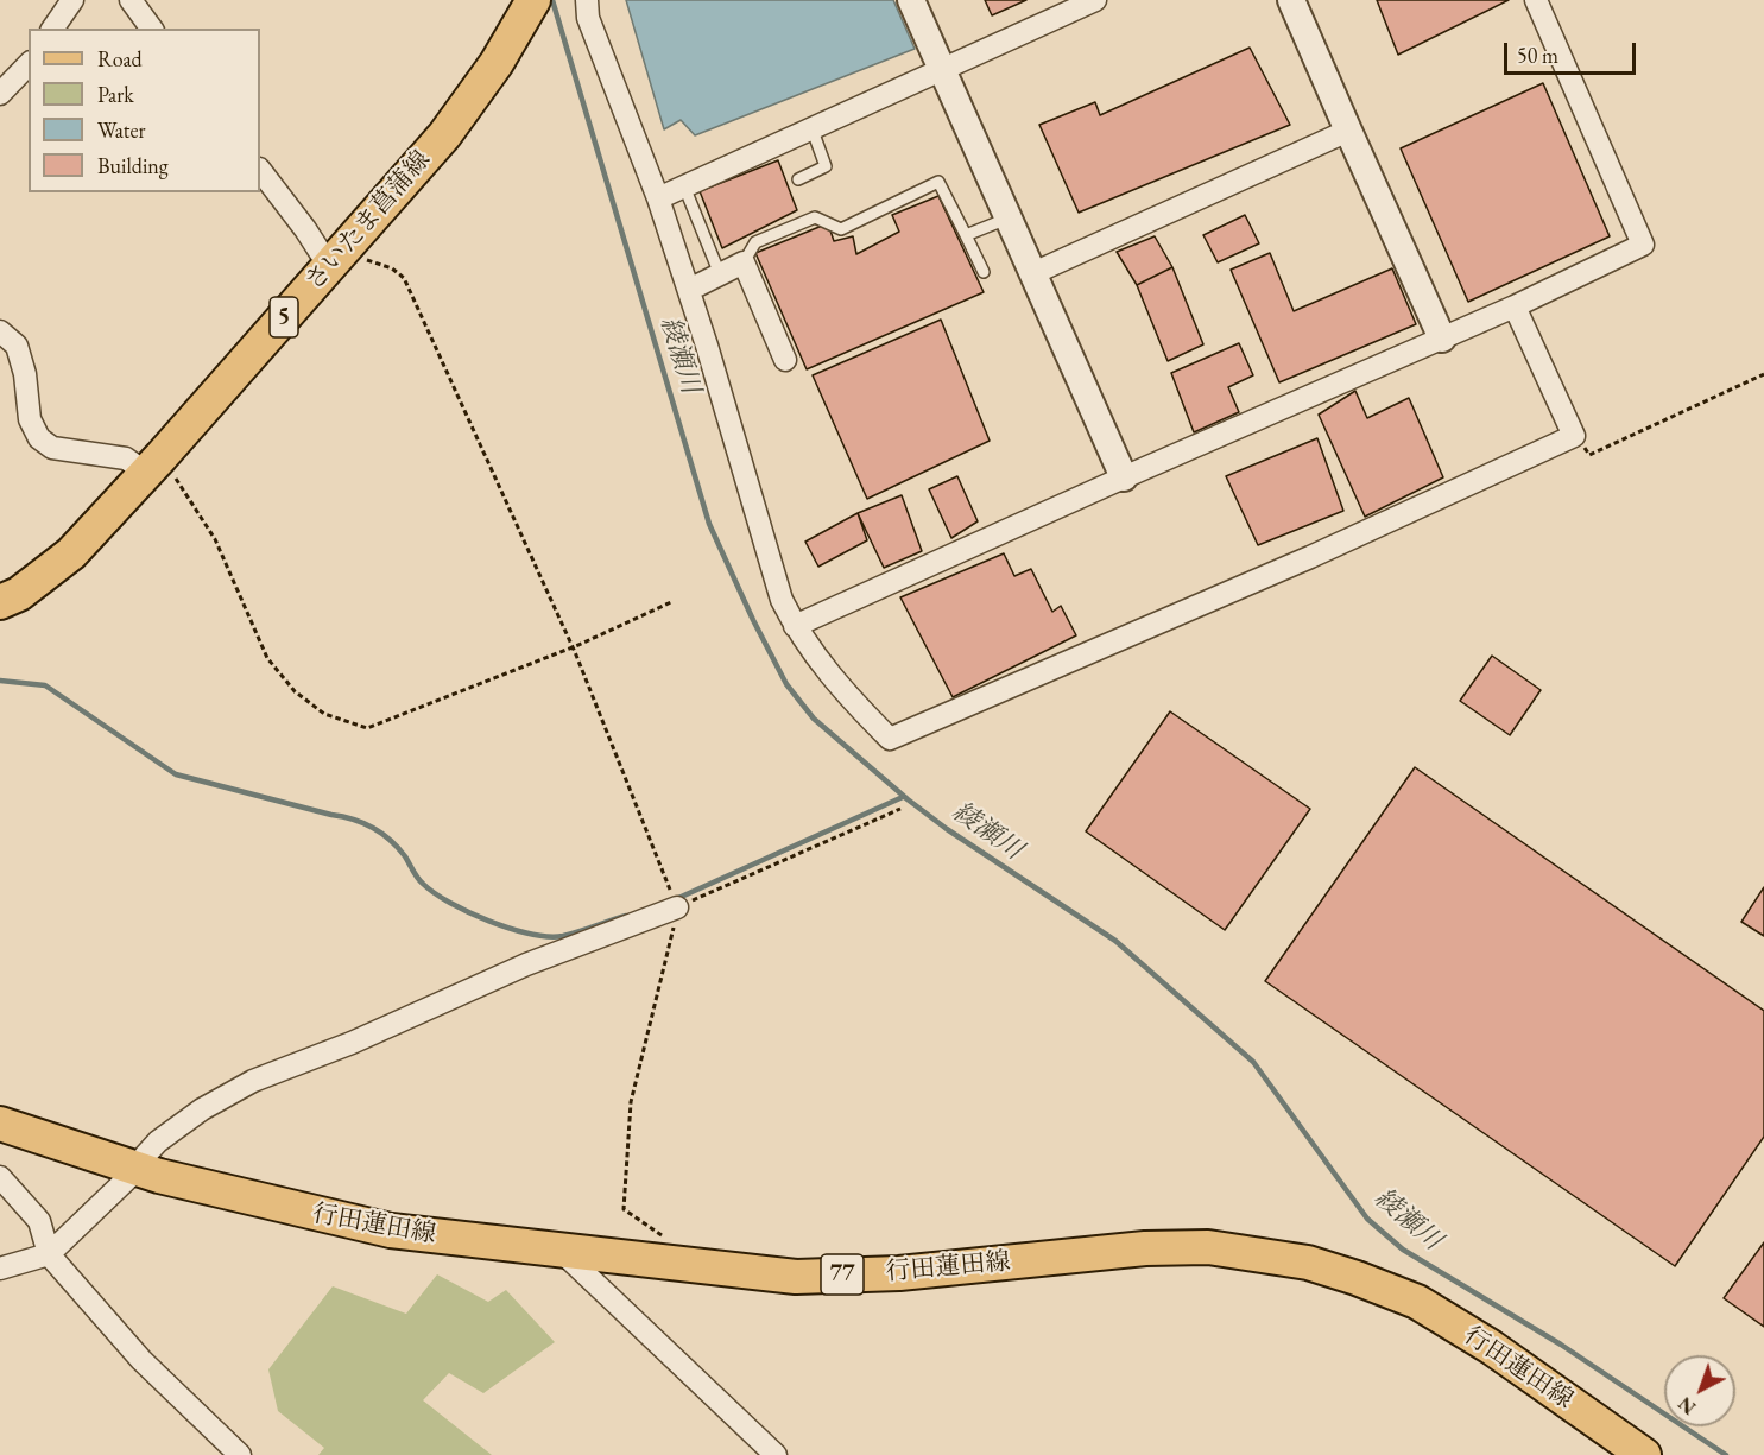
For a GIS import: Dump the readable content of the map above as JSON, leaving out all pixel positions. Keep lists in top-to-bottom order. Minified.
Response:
{"streets":{"main road":["さいたま菖蒲線","5","行田蓮田線","77"]},"water":["綾瀬川"],"legend":["Road","Park","Water","Building"],"scale_bar":"50 m","north":"bottom left"}
